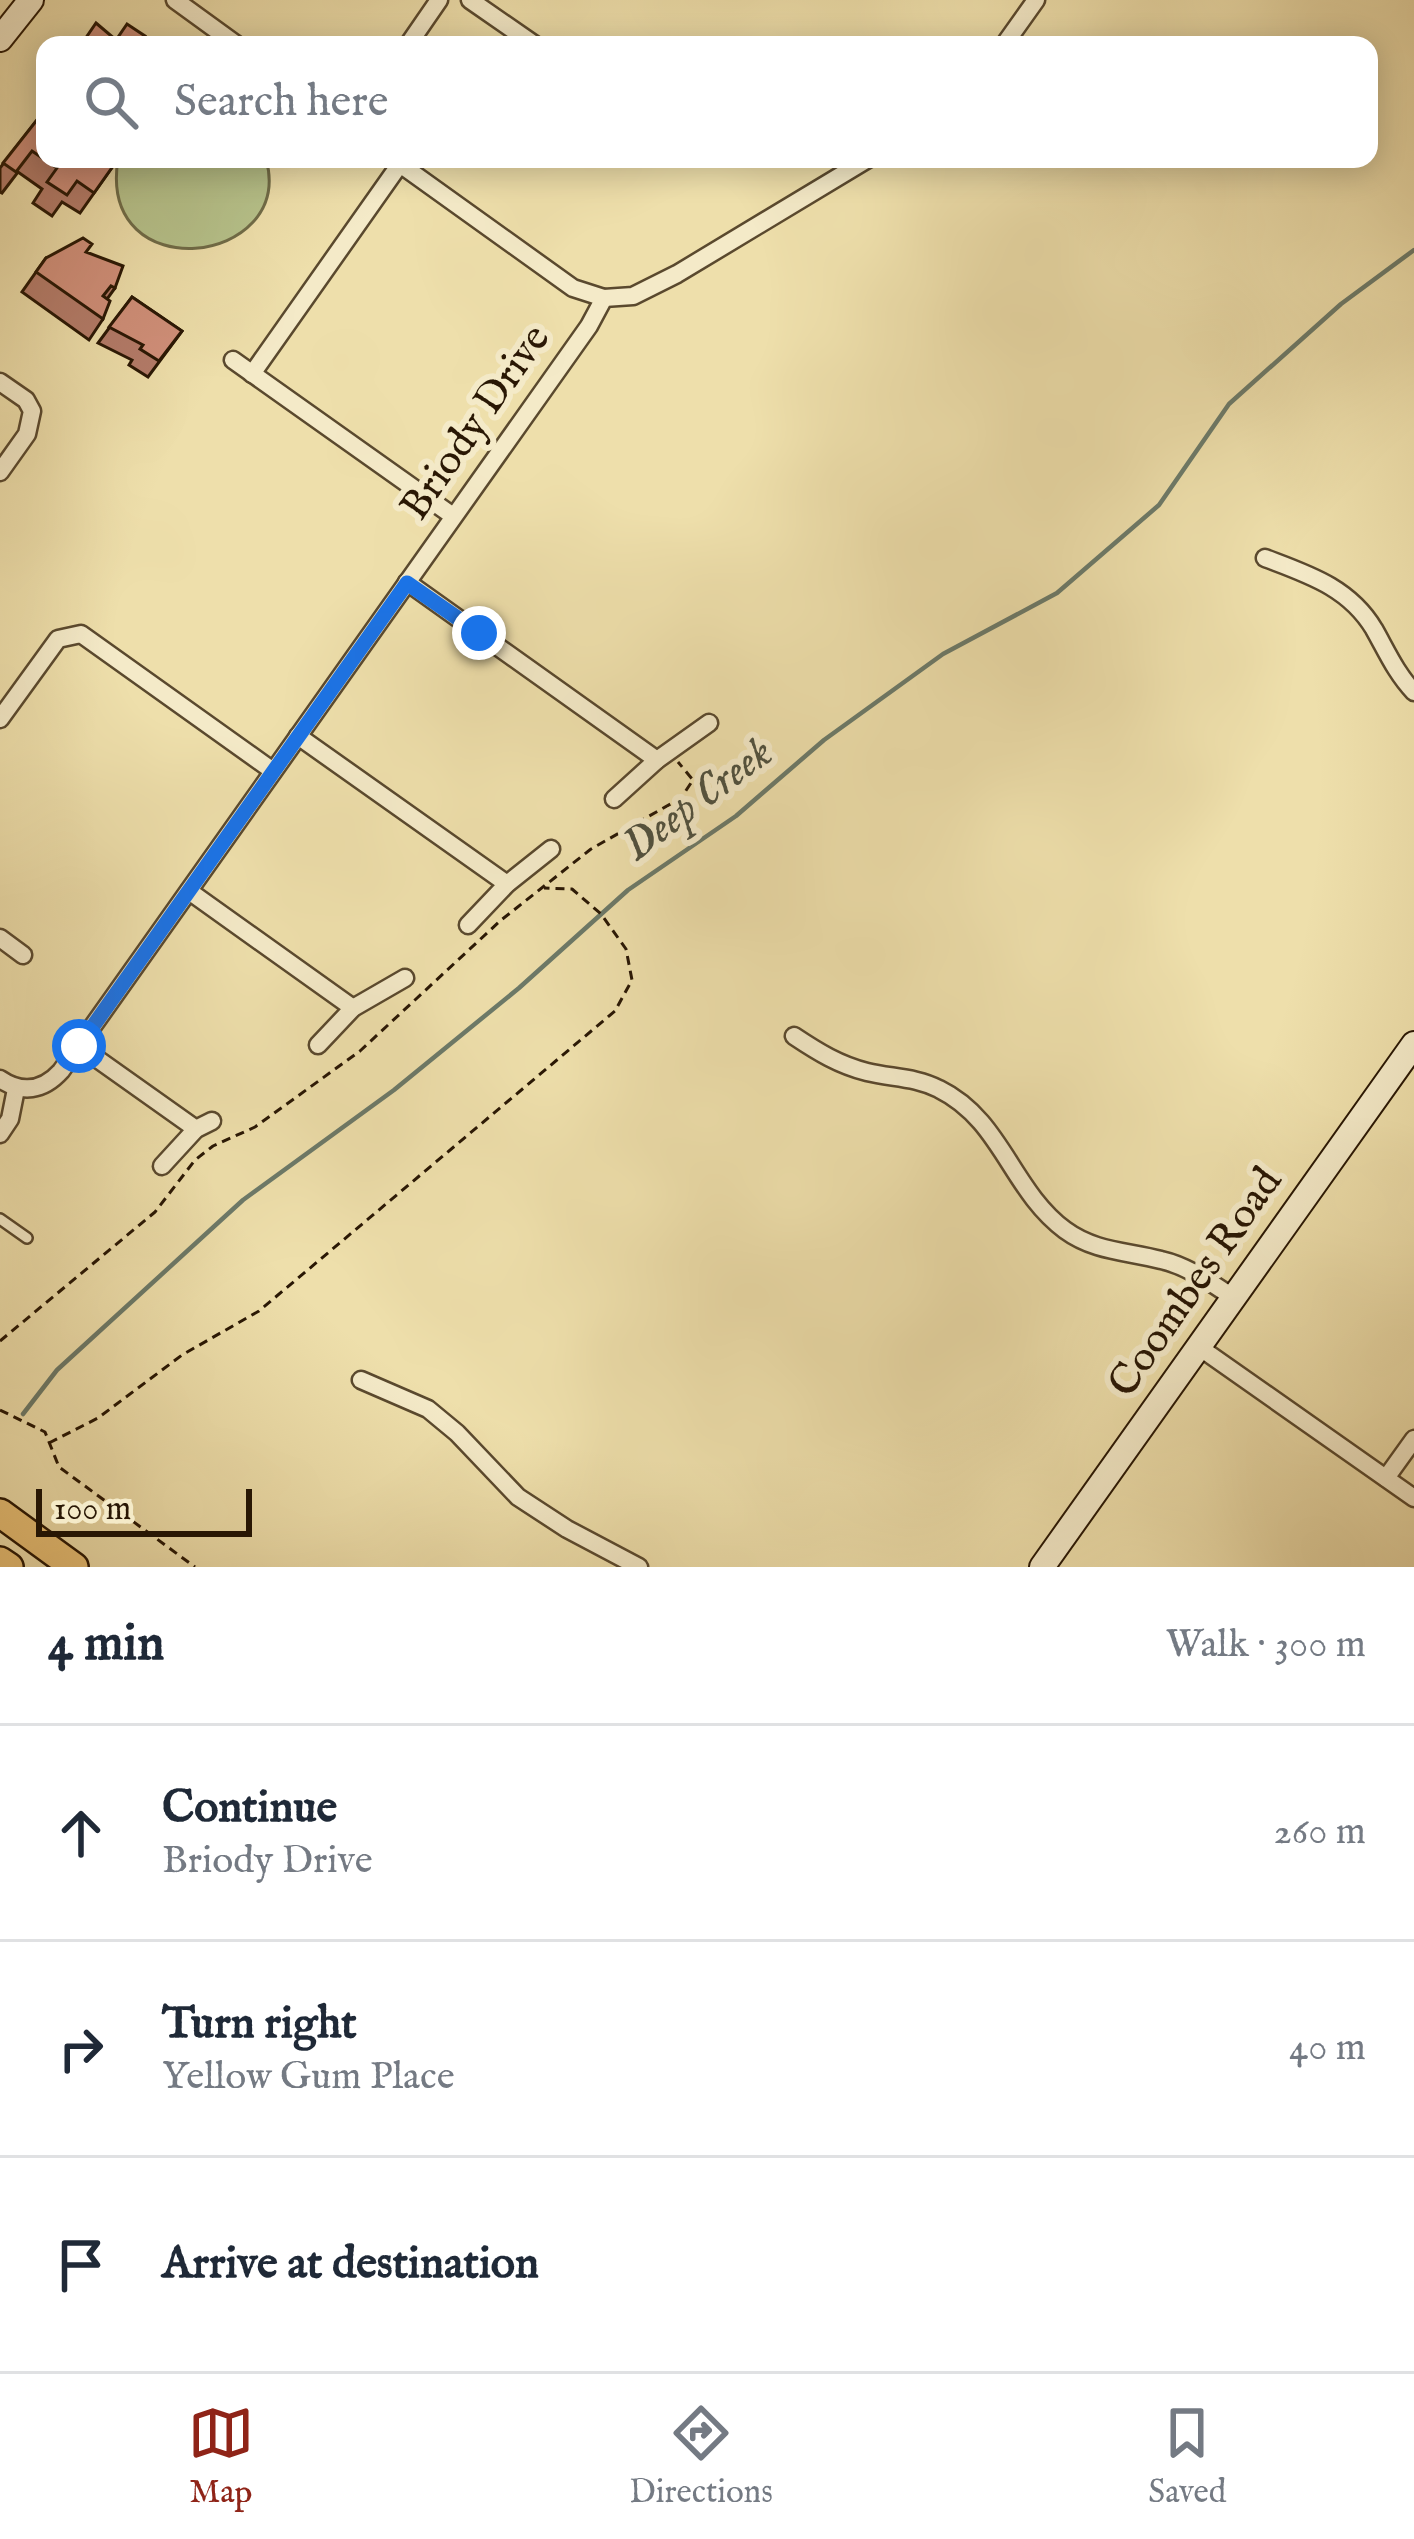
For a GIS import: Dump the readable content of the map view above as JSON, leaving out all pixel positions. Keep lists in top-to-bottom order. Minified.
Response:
{"streets":{"street":["Briody Drive","Coombes Road"]},"water":["Deep Creek"],"scale_bar":"100 m","page":{"search":"Search here","scale":"100 m","heading":["4 min","Walk · 300 m"],"list":[["Continue","Briody Drive","260 m"],["Turn right","Yellow Gum Place","40 m"],"Arrive at destination"],"nav":["Map","Directions","Saved"]}}
